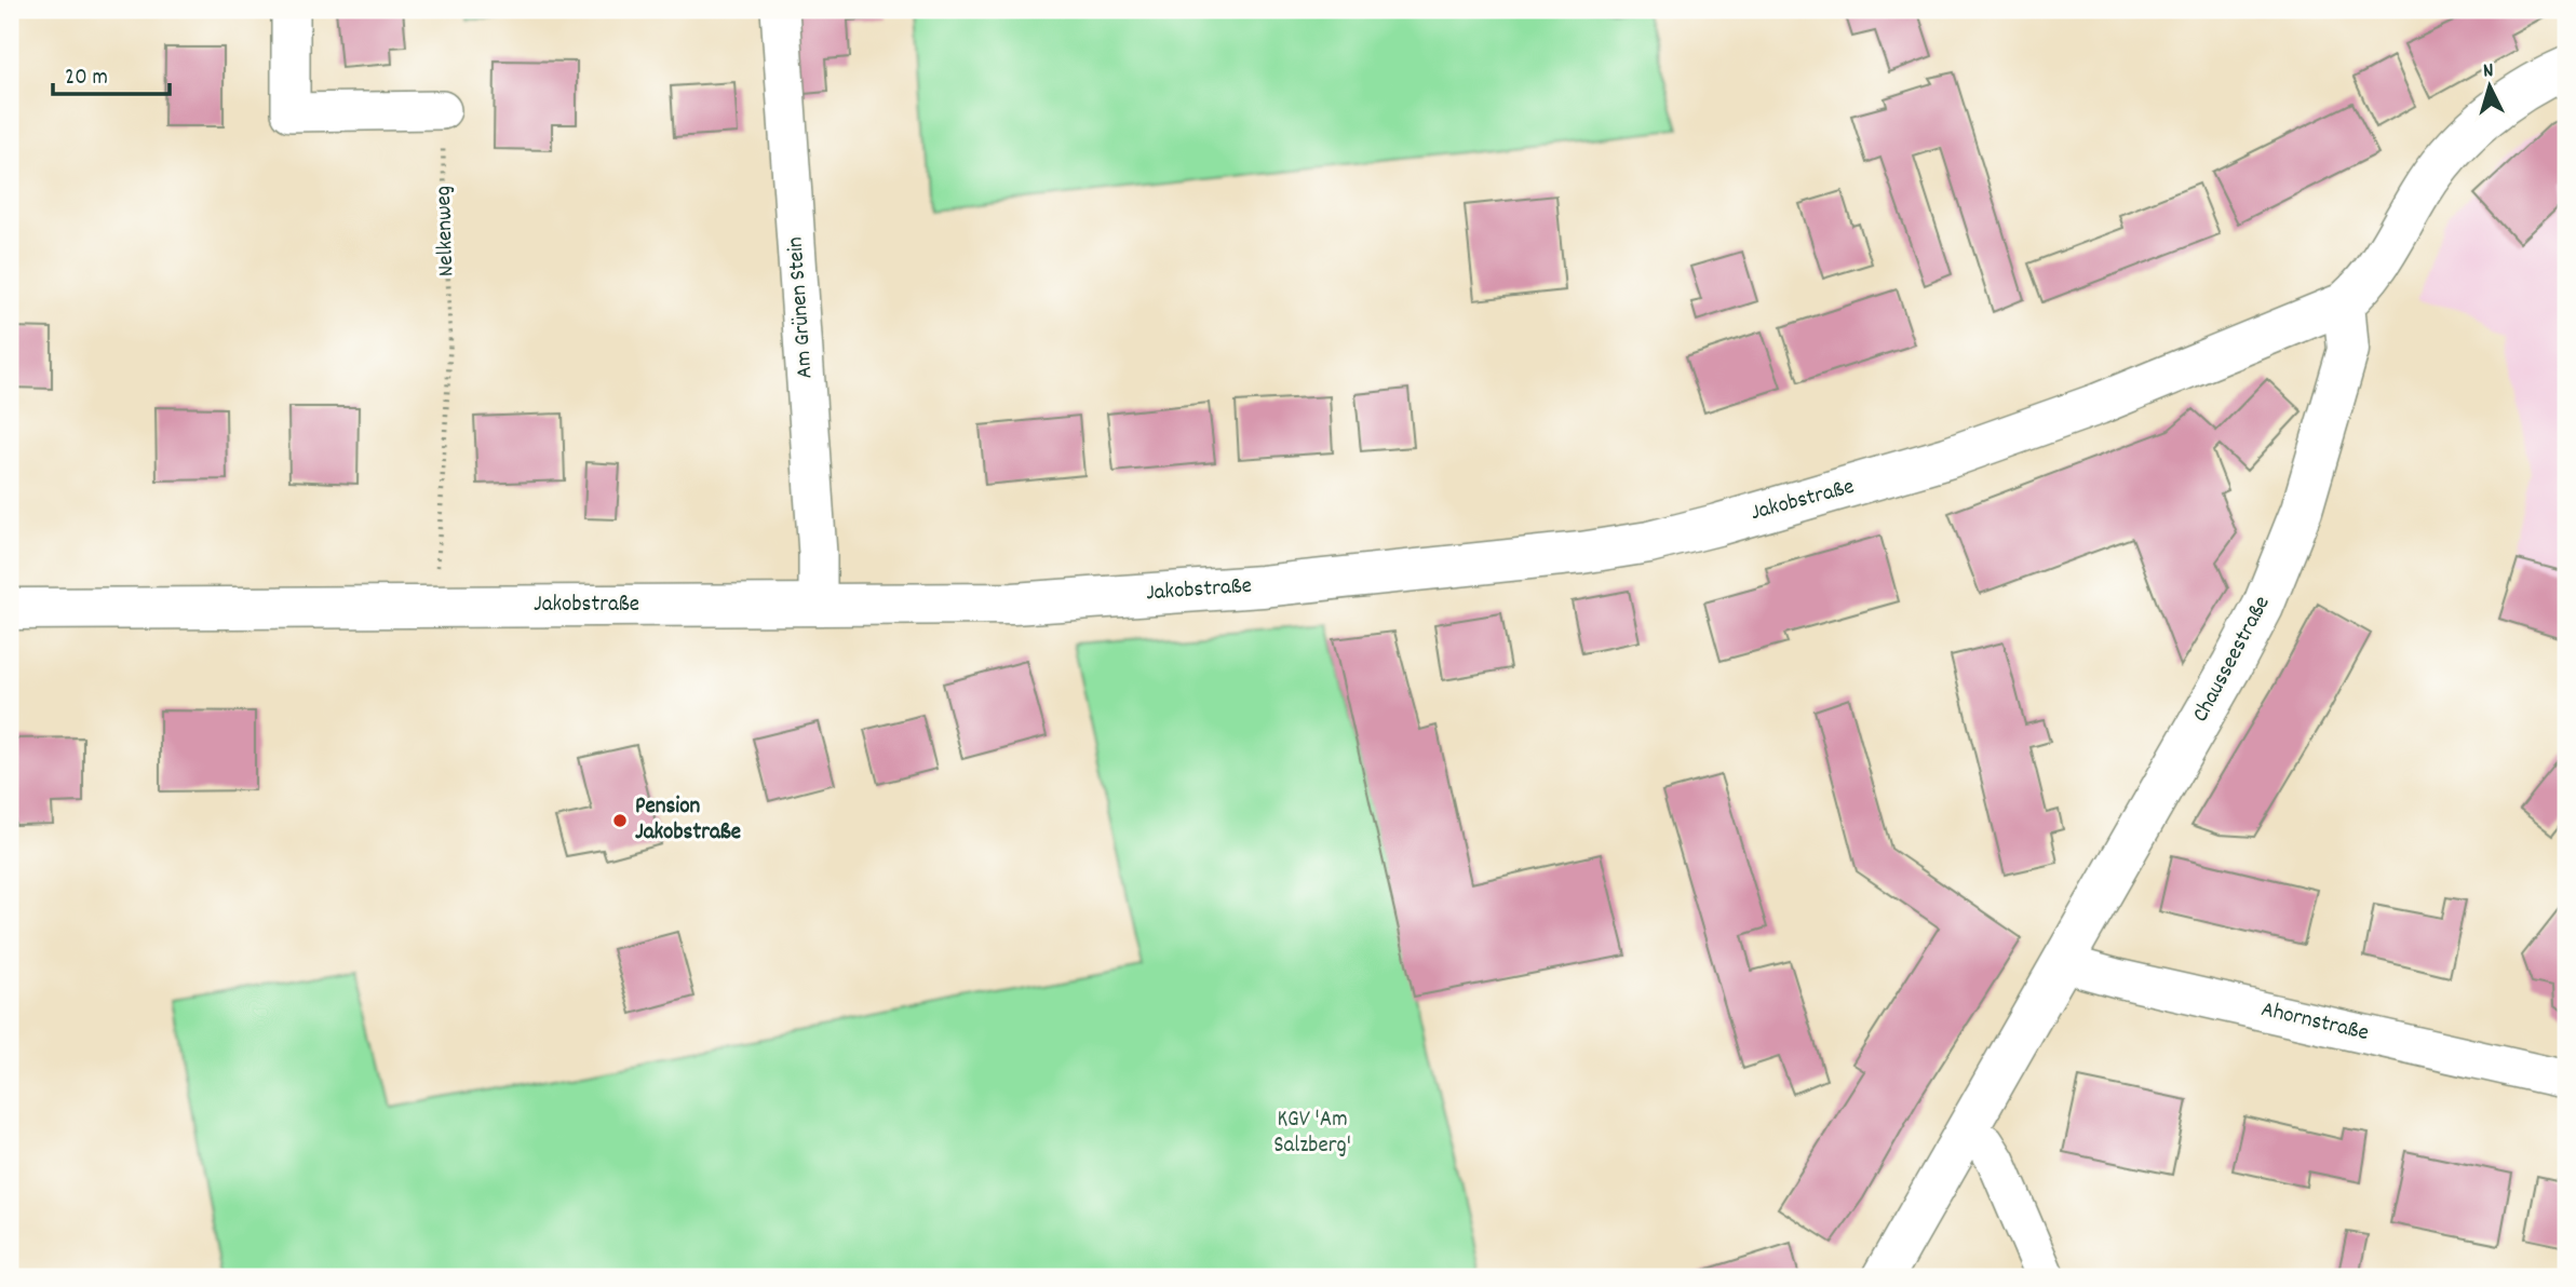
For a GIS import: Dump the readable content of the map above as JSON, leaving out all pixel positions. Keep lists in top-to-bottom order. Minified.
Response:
{"streets":{"street":["Am Grünen Stein","Jakobstraße","Chausseestraße","Ahornstraße"],"path":["Nelkenweg"]},"crossings":[["Nelkenweg","Jakobstraße"],["Am Grünen Stein","Jakobstraße"],["Jakobstraße","Chausseestraße"],["Chausseestraße","Ahornstraße"]],"parks":["KGV 'Am Salzberg'"],"places":["Pension Jakobstraße"],"scale_bar":"20 m","north":"top"}
